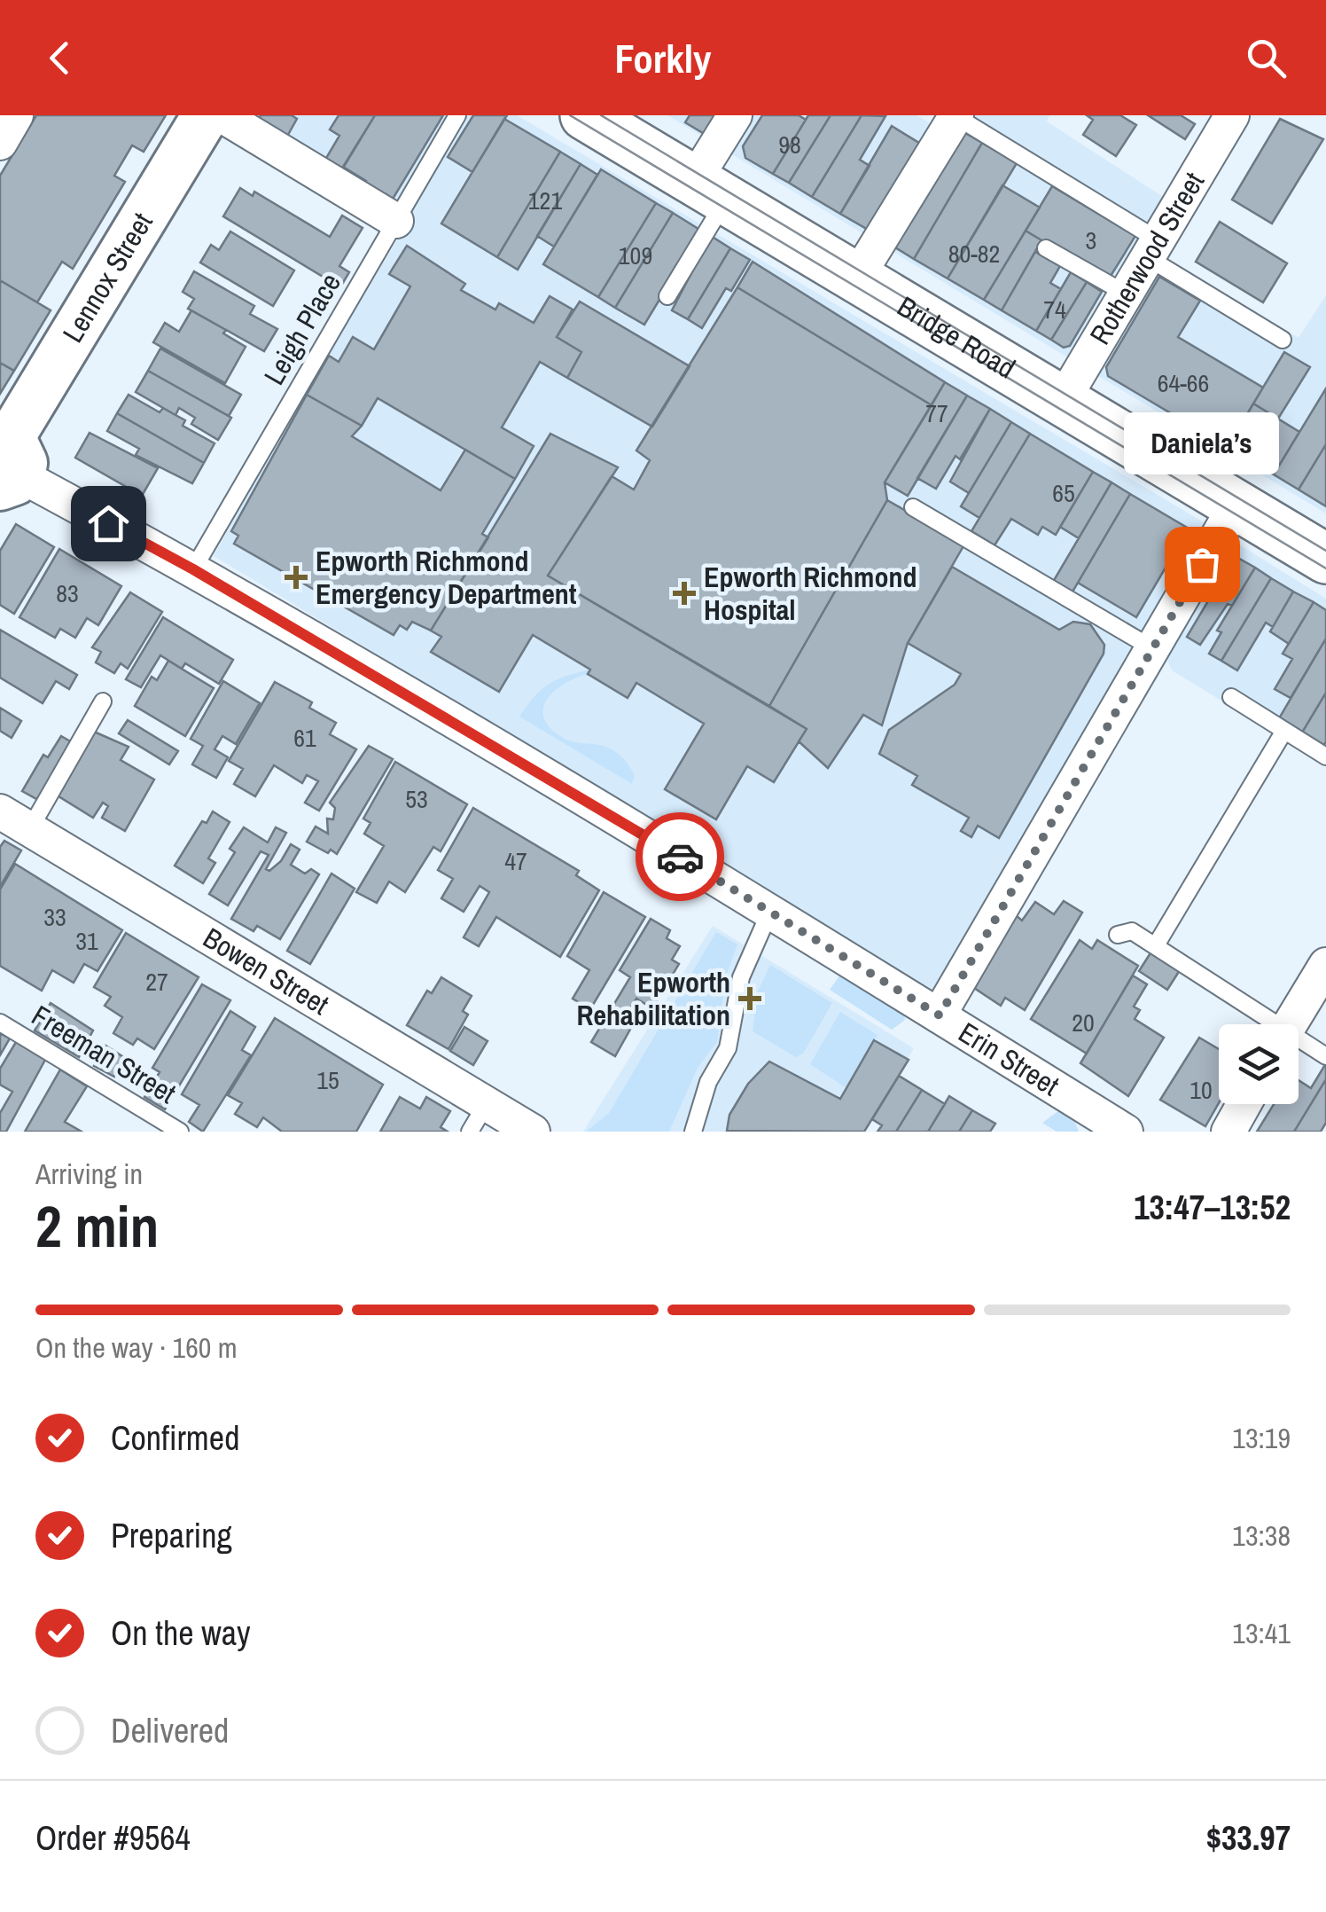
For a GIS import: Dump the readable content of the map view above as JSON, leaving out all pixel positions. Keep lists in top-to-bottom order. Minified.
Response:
{"streets":{"main road":["Bridge Road"],"street":["Rotherwood Street","Lennox Street","Bowen Street","Erin Street"],"lane":["Leigh Place","Freeman Street"]},"crossings":[["Rotherwood Street","Bridge Road"],["Lennox Street","Erin Street"],["Leigh Place","Erin Street"]],"places":{"other":["Daniela’s"],"health":["Epworth Richmond Emergency Department","Epworth Richmond Hospital","Epworth Rehabilitation"]},"house_numbers":["98","121","3","80-82","109","74","64-66","77","65","83","61","53","47","33","31","27","20","15","10"],"page":{"header":"Forkly","bubble":"Daniela’s","heading":["2 min","Arriving in","13:47–13:52"],"panel":["Order #9564","$33.97"],"bar":"On the way · 160 m","list":[["Confirmed","13:19"],["Preparing","13:38"],["On the way","13:41"],"Delivered"]}}
